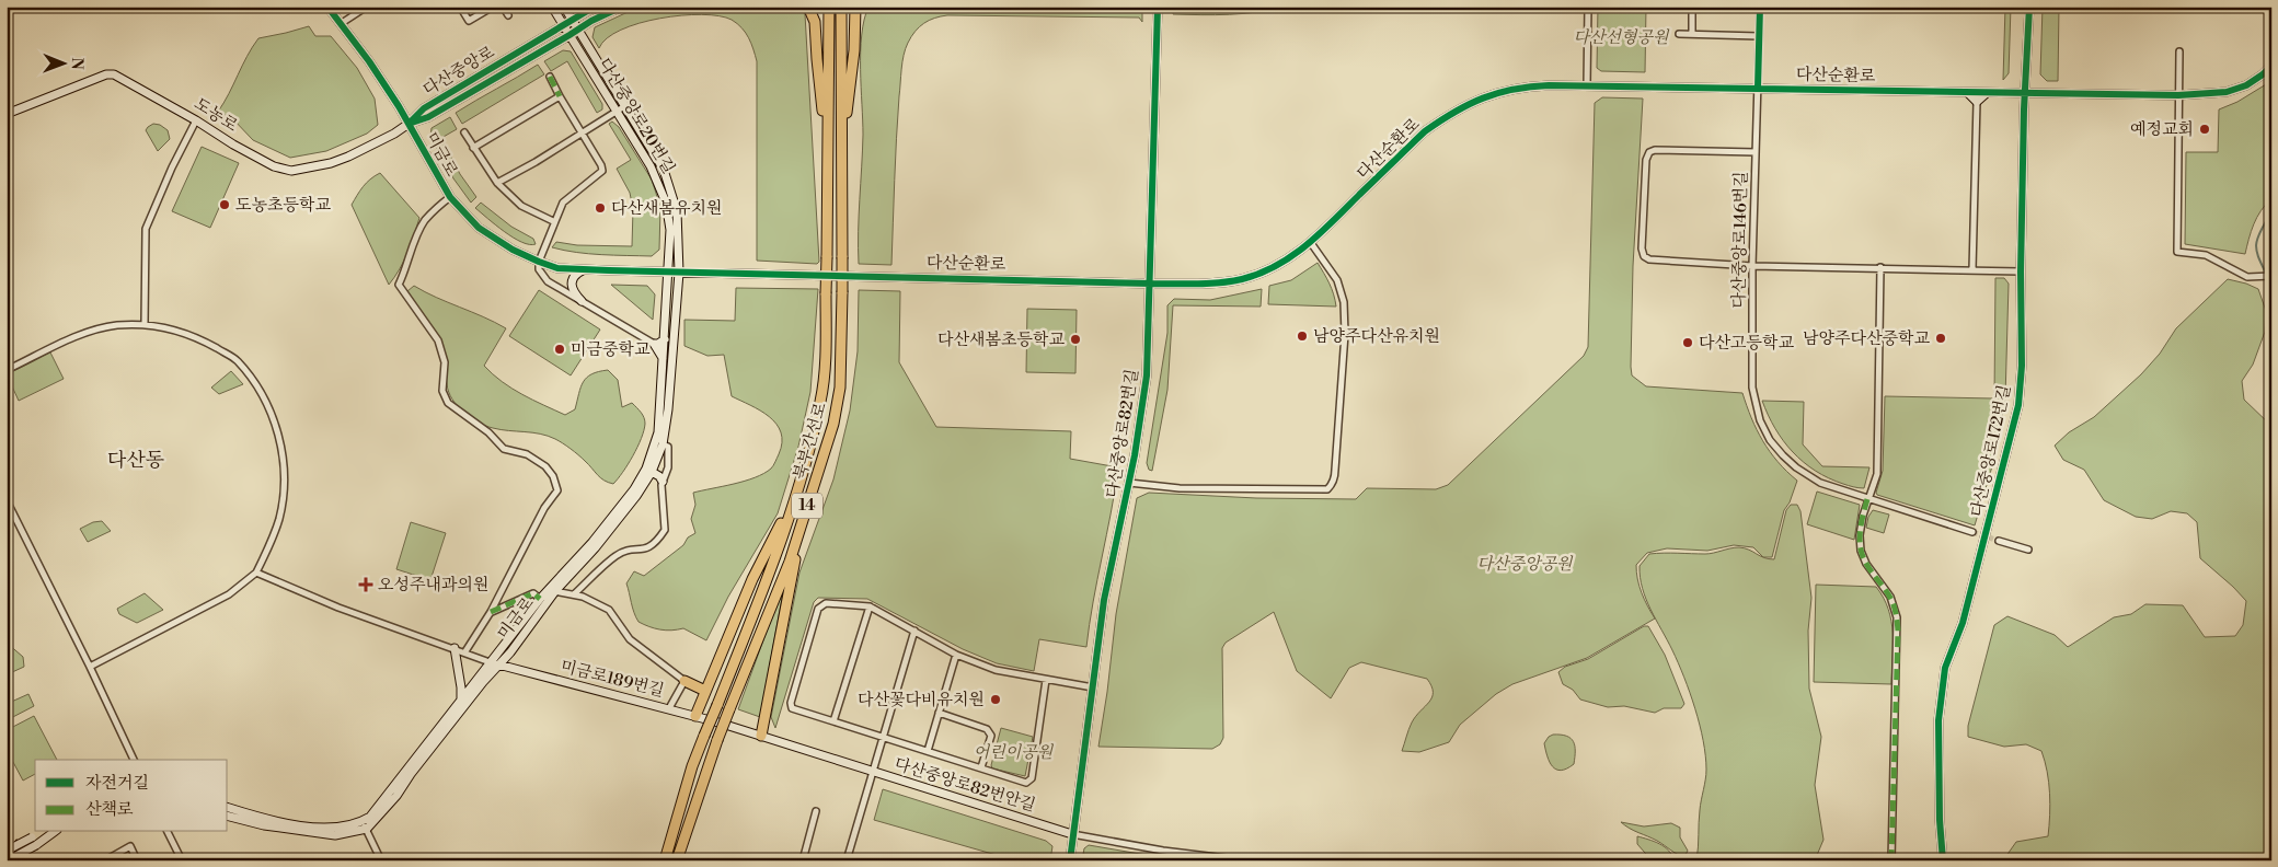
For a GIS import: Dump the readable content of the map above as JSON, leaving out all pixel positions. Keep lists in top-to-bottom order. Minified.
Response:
{"streets":{"highway":["북부간선로","14"],"street":["다산중앙로","다산순환로","도농로","다산중앙로20번길","미금로","다산중앙로146번길","다산중앙로82번길","다산중앙로172번길","미금로189번길","다산중앙로82번안길"]},"crossings":[["다산중앙로","도농로"],["다산중앙로","다산중앙로20번길"],["다산중앙로","미금로"],["다산순환로","다산중앙로20번길"],["다산순환로","미금로"],["다산순환로","다산중앙로146번길"],["다산순환로","다산중앙로82번길"],["다산순환로","다산중앙로172번길"],["도농로","미금로"],["다산중앙로20번길","미금로"],["미금로","미금로189번길"],["다산중앙로82번길","다산중앙로82번안길"],["미금로189번길","다산중앙로82번안길"]],"districts":["다산동"],"parks":["다산선형공원","다산중앙공원","어린이공원"],"places":{"other":["예정교회","도농초등학교","다산새봄유치원","남양주다산유치원","남양주다산중학교","다산새봄초등학교","다산고등학교","미금중학교","다산꽃다비유치원"],"health":["오성주내과의원"]},"legend":["자전거길","산책로"],"north":"right"}
